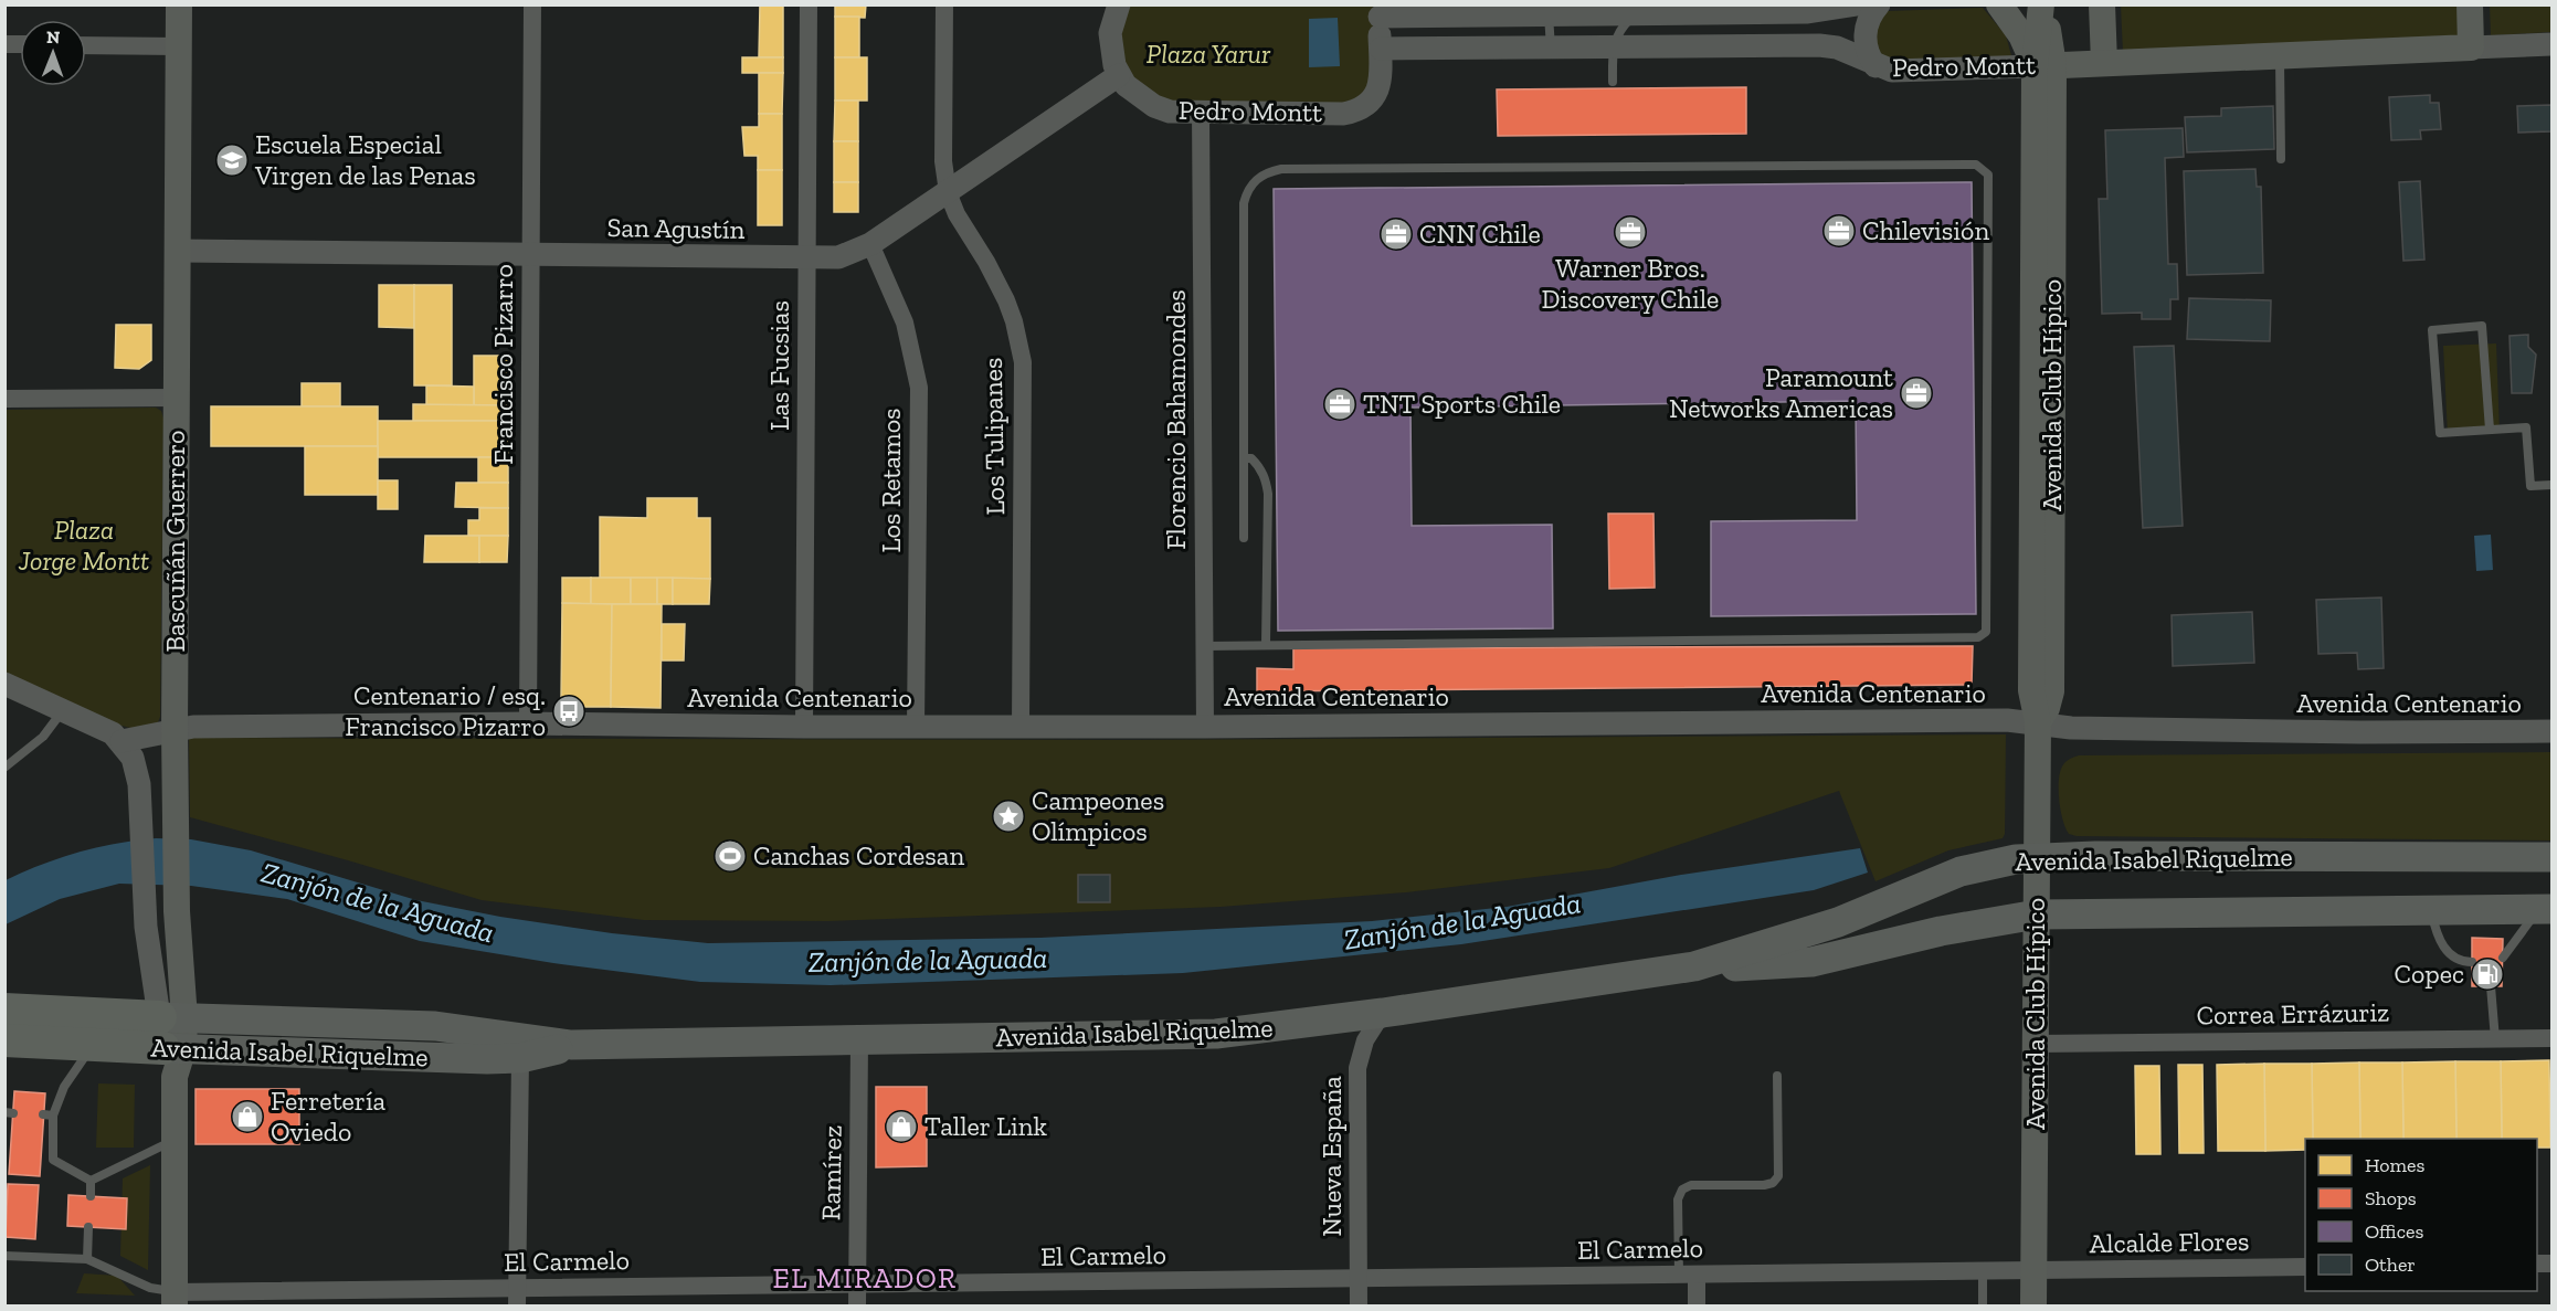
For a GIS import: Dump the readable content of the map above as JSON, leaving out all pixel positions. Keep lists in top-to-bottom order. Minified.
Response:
{"streets":{"highway":["Avenida Isabel Riquelme"],"main road":["Pedro Montt","Avenida Club Hípico","Bascuñán Guerrero"],"street":["San Agustín","Francisco Pizarro","Las Fucsias","Florencio Bahamondes","Los Tulipanes","Los Retamos","Avenida Centenario","Correa Errázuriz","Nueva España","Ramírez","Alcalde Flores","El Carmelo"]},"crossings":[["Pedro Montt","San Agustín"],["Pedro Montt","Avenida Club Hípico"],["Pedro Montt","Florencio Bahamondes"],["San Agustín","Francisco Pizarro"],["San Agustín","Las Fucsias"],["San Agustín","Los Tulipanes"],["San Agustín","Los Retamos"],["San Agustín","Bascuñán Guerrero"],["Francisco Pizarro","Avenida Centenario"],["Las Fucsias","Avenida Centenario"],["Avenida Club Hípico","Avenida Centenario"],["Avenida Club Hípico","Avenida Isabel Riquelme"],["Avenida Club Hípico","Correa Errázuriz"],["Avenida Club Hípico","Alcalde Flores"],["Avenida Club Hípico","El Carmelo"],["Florencio Bahamondes","Avenida Centenario"],["Los Tulipanes","Avenida Centenario"],["Los Retamos","Avenida Centenario"],["Bascuñán Guerrero","Avenida Centenario"],["Bascuñán Guerrero","Avenida Isabel Riquelme"],["Bascuñán Guerrero","El Carmelo"],["Avenida Isabel Riquelme","Nueva España"],["Avenida Isabel Riquelme","Ramírez"],["Nueva España","El Carmelo"],["Ramírez","El Carmelo"],["Alcalde Flores","El Carmelo"]],"districts":["EL MIRADOR"],"water":["Zanjón de la Aguada"],"parks":["Plaza Yarur","Plaza Jorge Montt"],"places":{"school or university":["Escuela Especial Virgen de las Penas"],"office":["Chilevisión","Warner Bros. Discovery Chile","CNN Chile","Paramount Networks Americas","TNT Sports Chile"],"bus stop":["Centenario / esq. Francisco Pizarro"],"place":["Campeones Olímpicos"],"sports":["Canchas Cordesan"],"fuel station":["Copec"],"shop":["Ferretería Oviedo","Taller Link"]},"legend":["Homes","Shops","Offices","Other"],"north":"top"}
